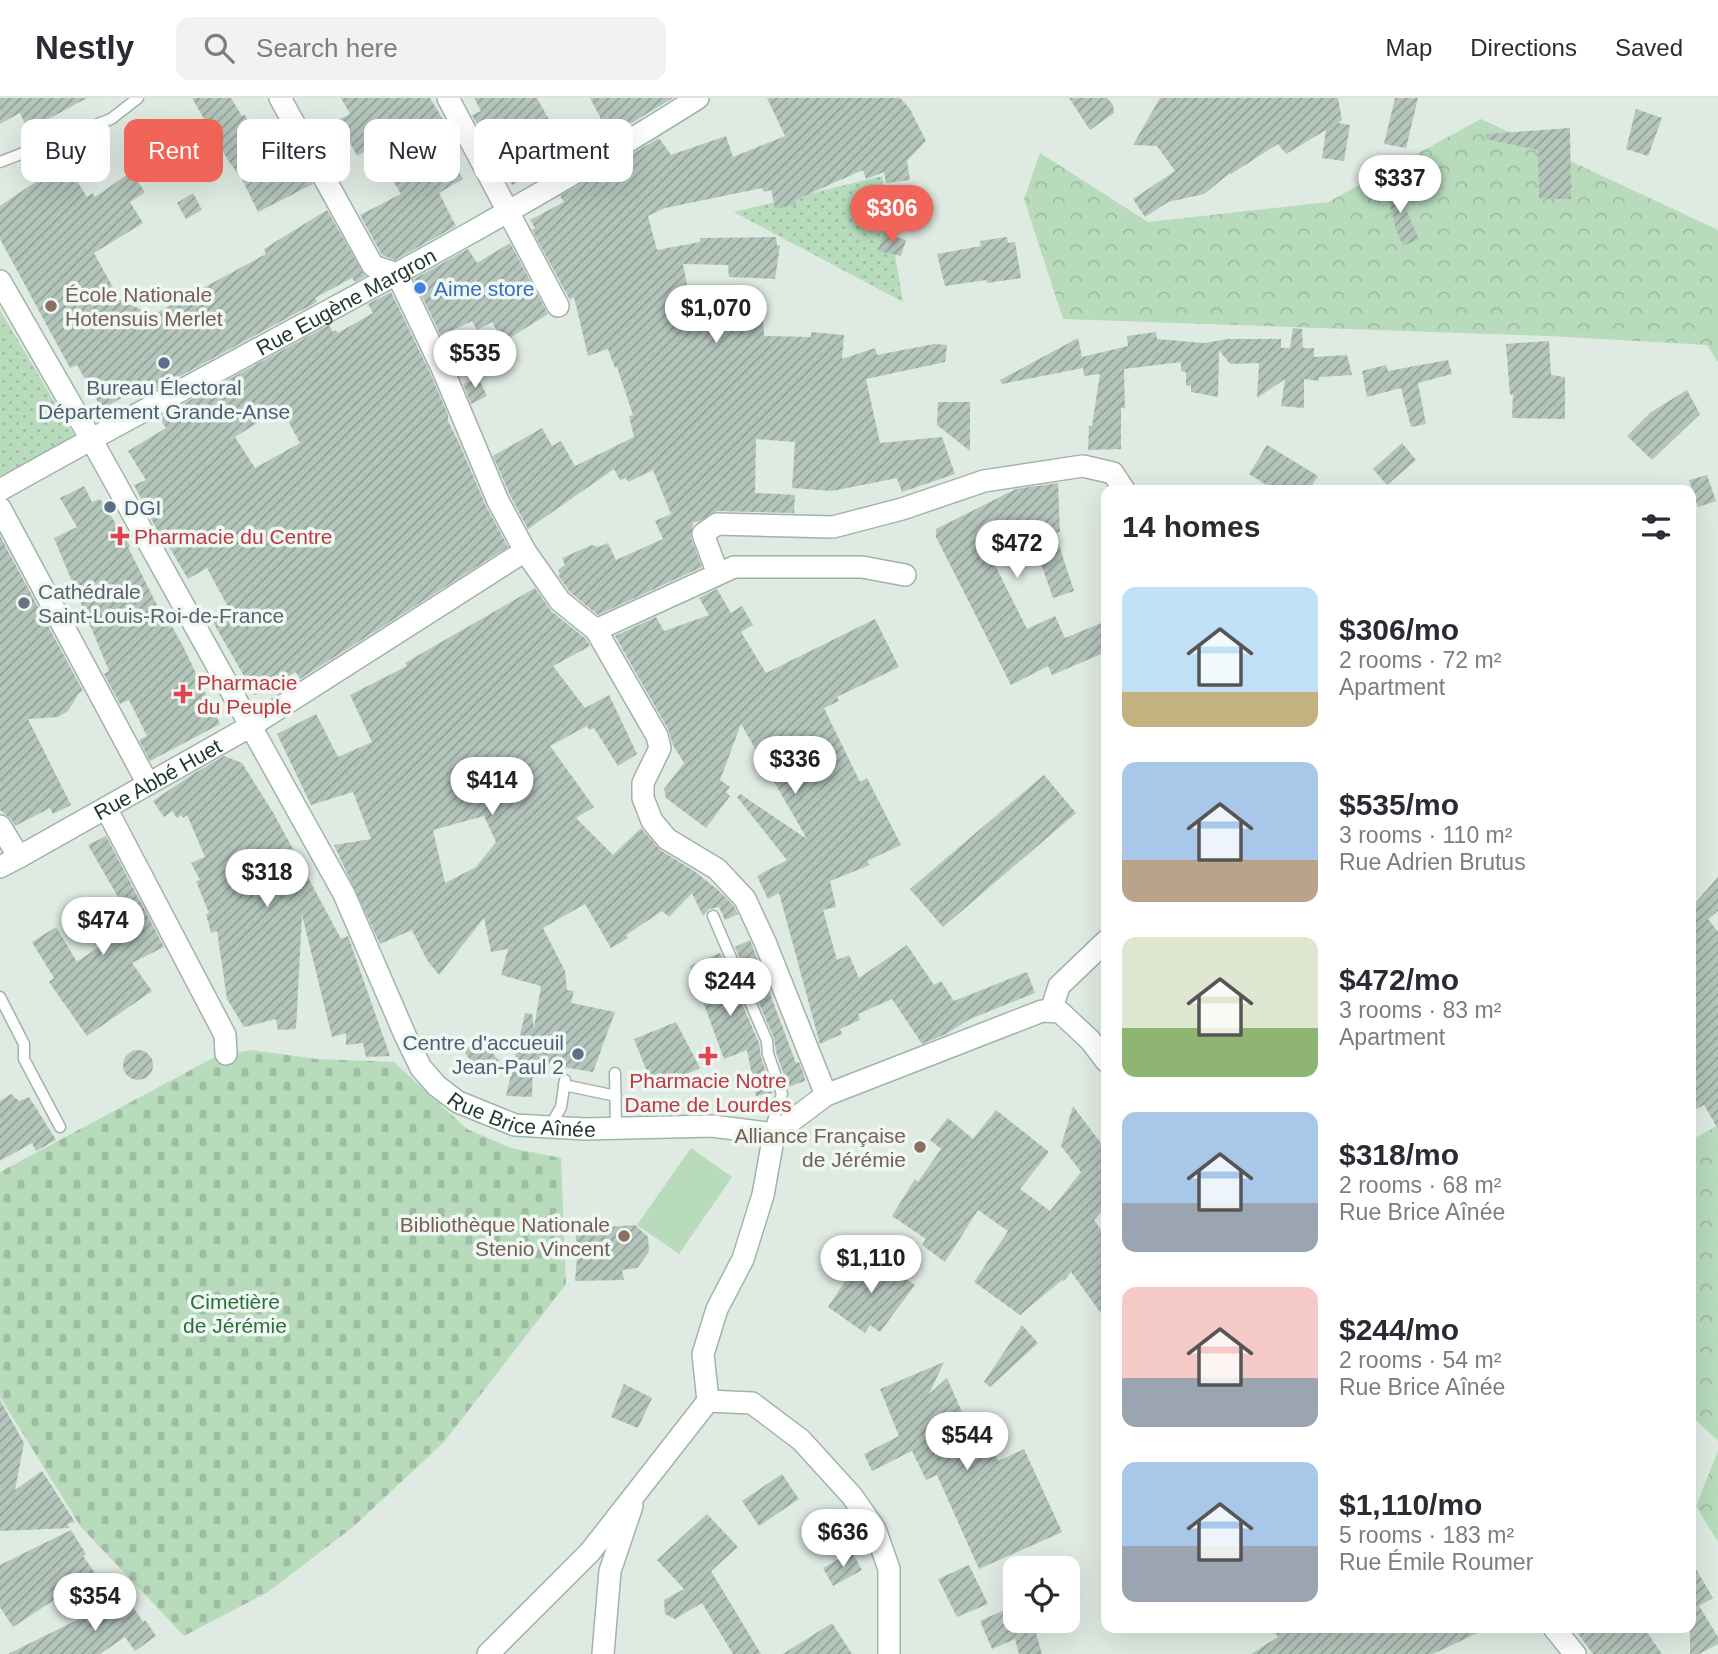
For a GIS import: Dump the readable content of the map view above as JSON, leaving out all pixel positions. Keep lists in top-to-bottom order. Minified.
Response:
{"streets":{"street":["Rue Eugène Margron","Rue Abbé Huet","Rue Brice Aînée"]},"crossings":[["Rue Eugène Margron","Rue Brice Aînée"],["Rue Abbé Huet","Rue Brice Aînée"]],"parks":["Cimetière de Jérémie"],"places":{"other":["Aime store","École Nationale Hotensuis Merlet","Bureau Électoral Département Grande-Anse","DGI","Cathédrale Saint-Louis-Roi-de-France","Centre d'accueuil Jean-Paul 2","Alliance Française de Jérémie","Bibliothèque Nationale Stenio Vincent"],"health":["Pharmacie du Centre","Pharmacie du Peuple","Pharmacie Notre Dame de Lourdes"]},"page":{"header":"Nestly","search":"Search here","nav":["Map","Directions","Saved"],"chip":["Buy","Rent","Filters","New","Apartment"],"price":["$337","$306","$1,070","$535","$472","$336","$414","$318","$474","$244","$1,110","$544","$636","$354"],"heading":"14 homes","list":[{"name":"$306/mo","note":"2 rooms · 72 m² · Apartment"},{"name":"$535/mo","note":"3 rooms · 110 m² · Rue Adrien Brutus"},{"name":"$472/mo","note":"3 rooms · 83 m² · Apartment"},{"name":"$318/mo","note":"2 rooms · 68 m² · Rue Brice Aînée"},{"name":"$244/mo","note":"2 rooms · 54 m² · Rue Brice Aînée"},{"name":"$1,110/mo","note":"5 rooms · 183 m² · Rue Émile Roumer"}]}}
